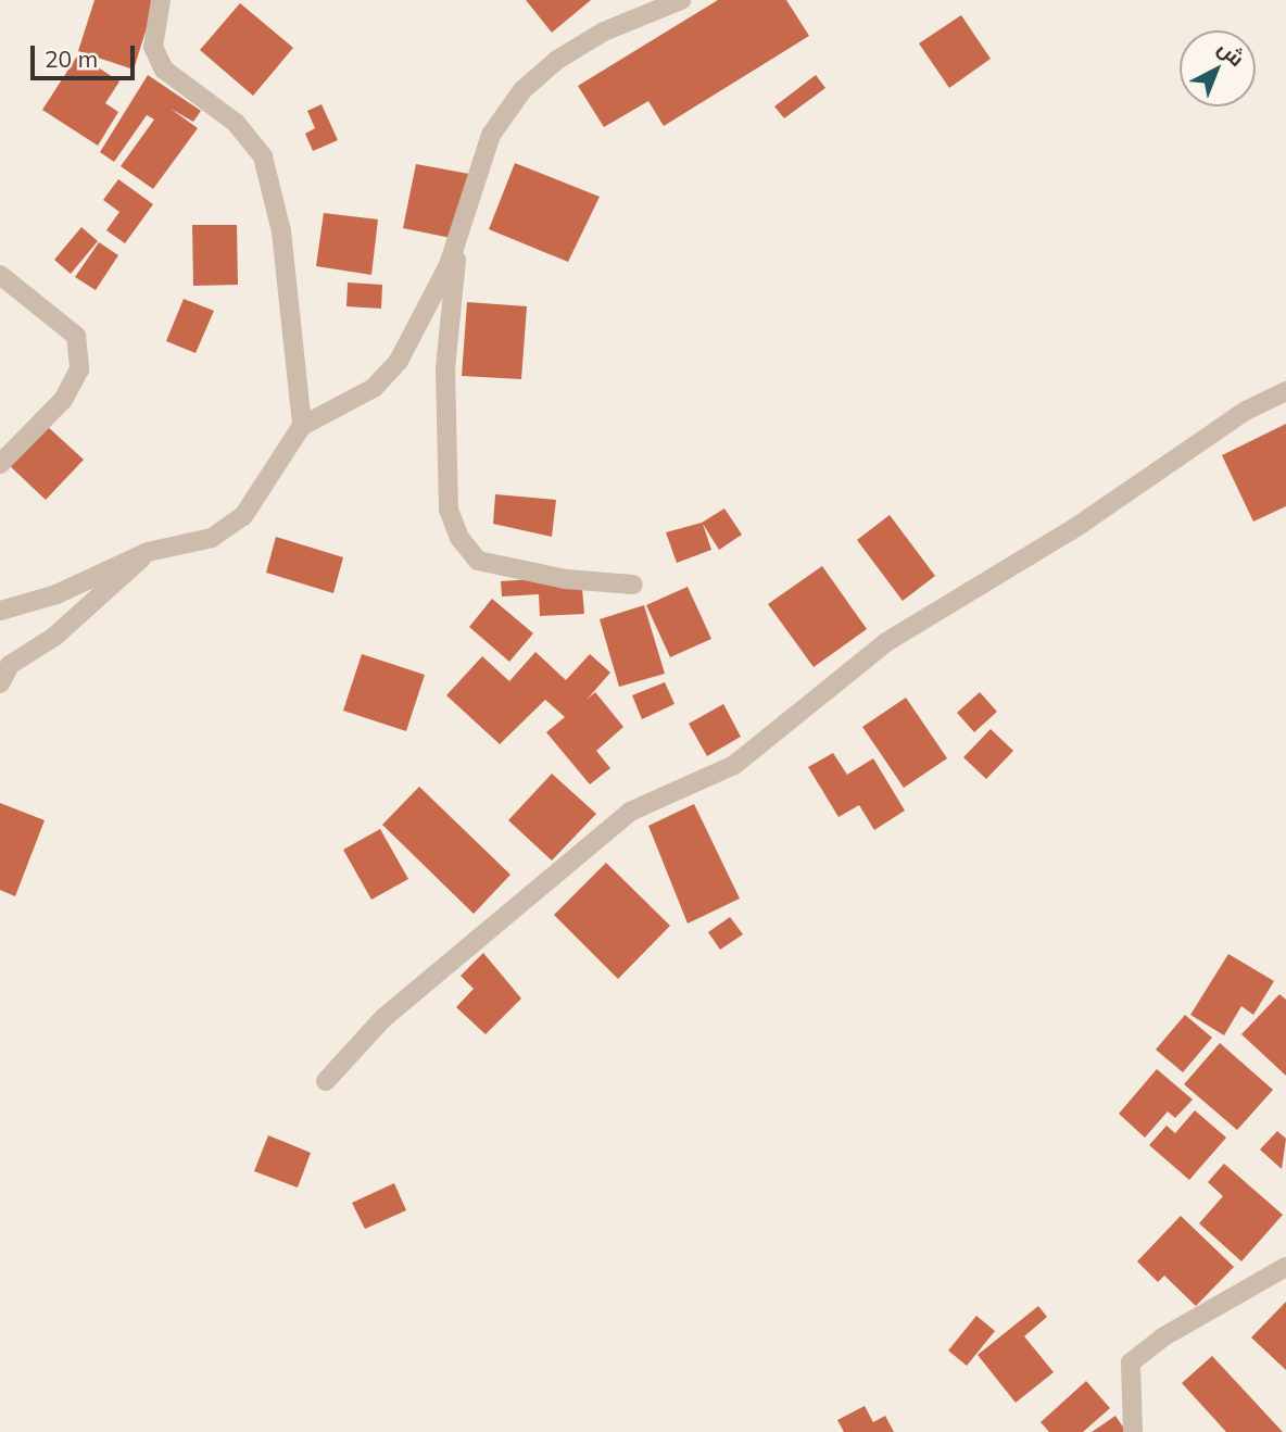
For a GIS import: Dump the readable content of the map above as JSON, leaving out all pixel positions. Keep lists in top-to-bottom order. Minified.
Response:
{"scale_bar":"20 m","north":"top right"}
